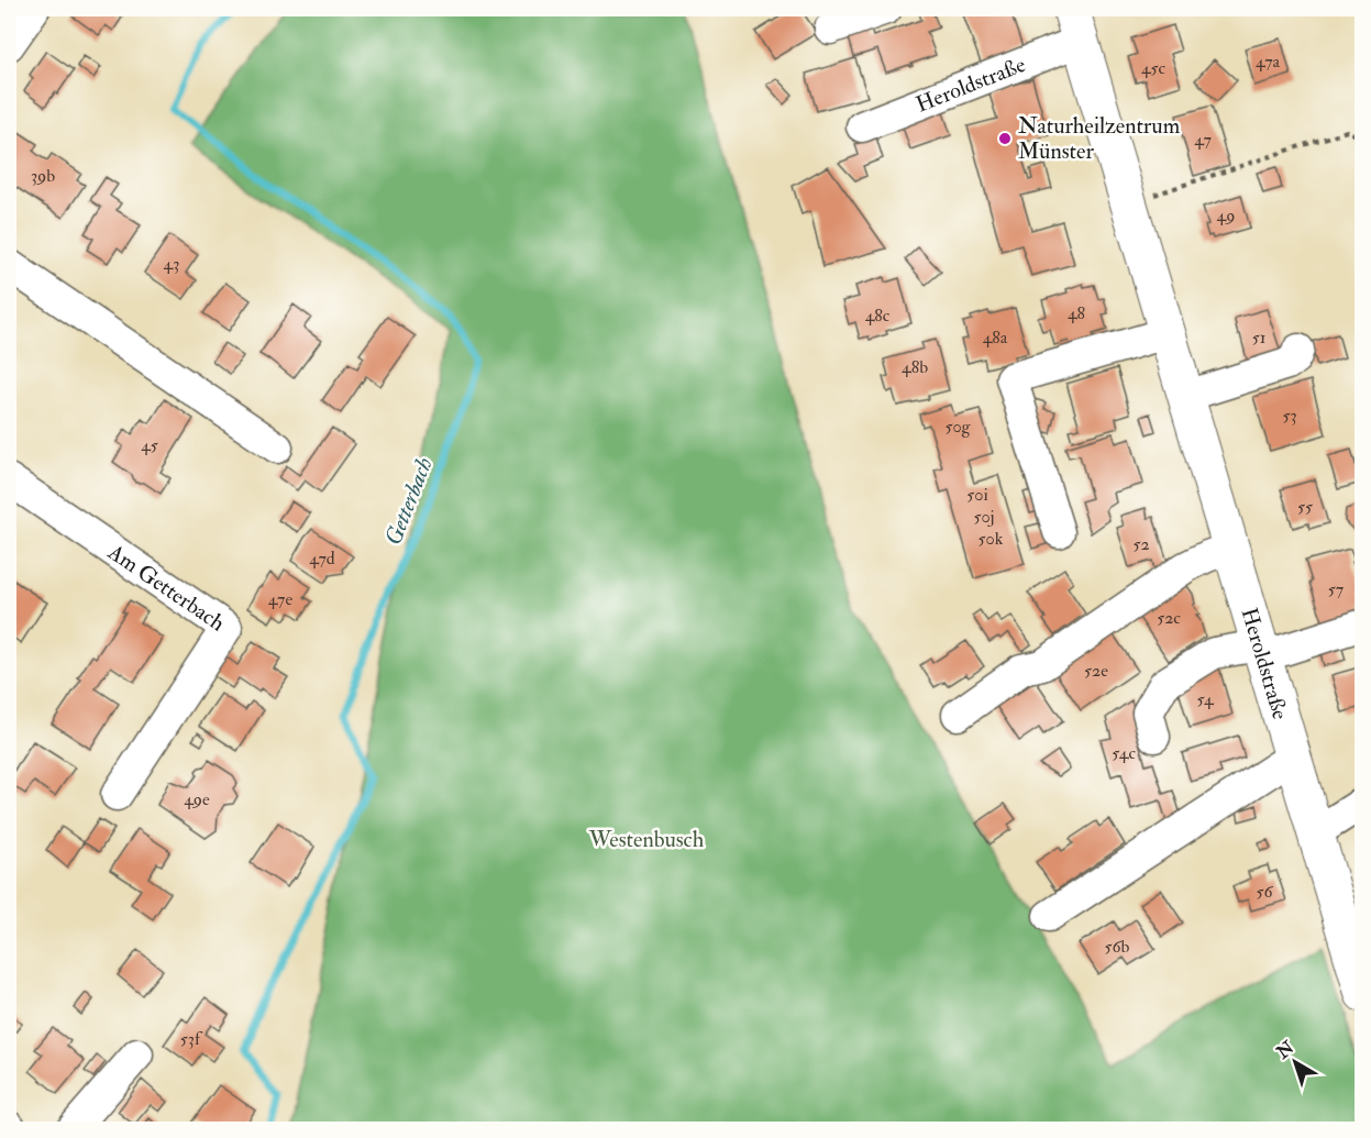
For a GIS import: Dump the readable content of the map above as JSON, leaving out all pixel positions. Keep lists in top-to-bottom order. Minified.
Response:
{"streets":{"main road":["Heroldstraße"],"street":["Am Getterbach"]},"water":["Getterbach"],"parks":["Westenbusch"],"places":["Naturheilzentrum Münster"],"house_numbers":["47a","45c","47","39b","49","43","48","48c","48a","51","48b","53","50g","45","50i","55","50j","50k","52","47d","57","47e","52c","52e","54","54c","49e","56","56b","53f"],"north":"top left"}
